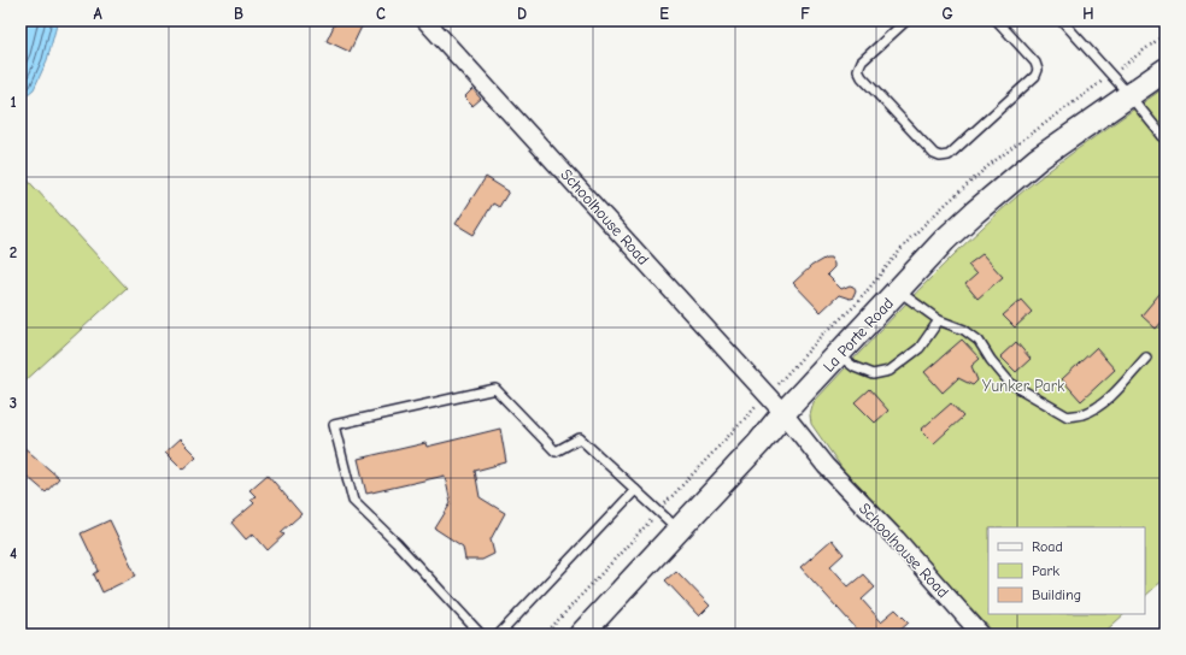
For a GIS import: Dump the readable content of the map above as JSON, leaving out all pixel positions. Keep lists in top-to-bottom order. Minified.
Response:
{"streets":{"street":["Schoolhouse Road","La Porte Road"]},"crossings":[["Schoolhouse Road","La Porte Road"]],"parks":["Yunker Park"],"legend":["Road","Park","Building"],"grid":{"columns":["A","B","C","D","E","F","G","H"],"rows":["1","2","3","4"]}}
